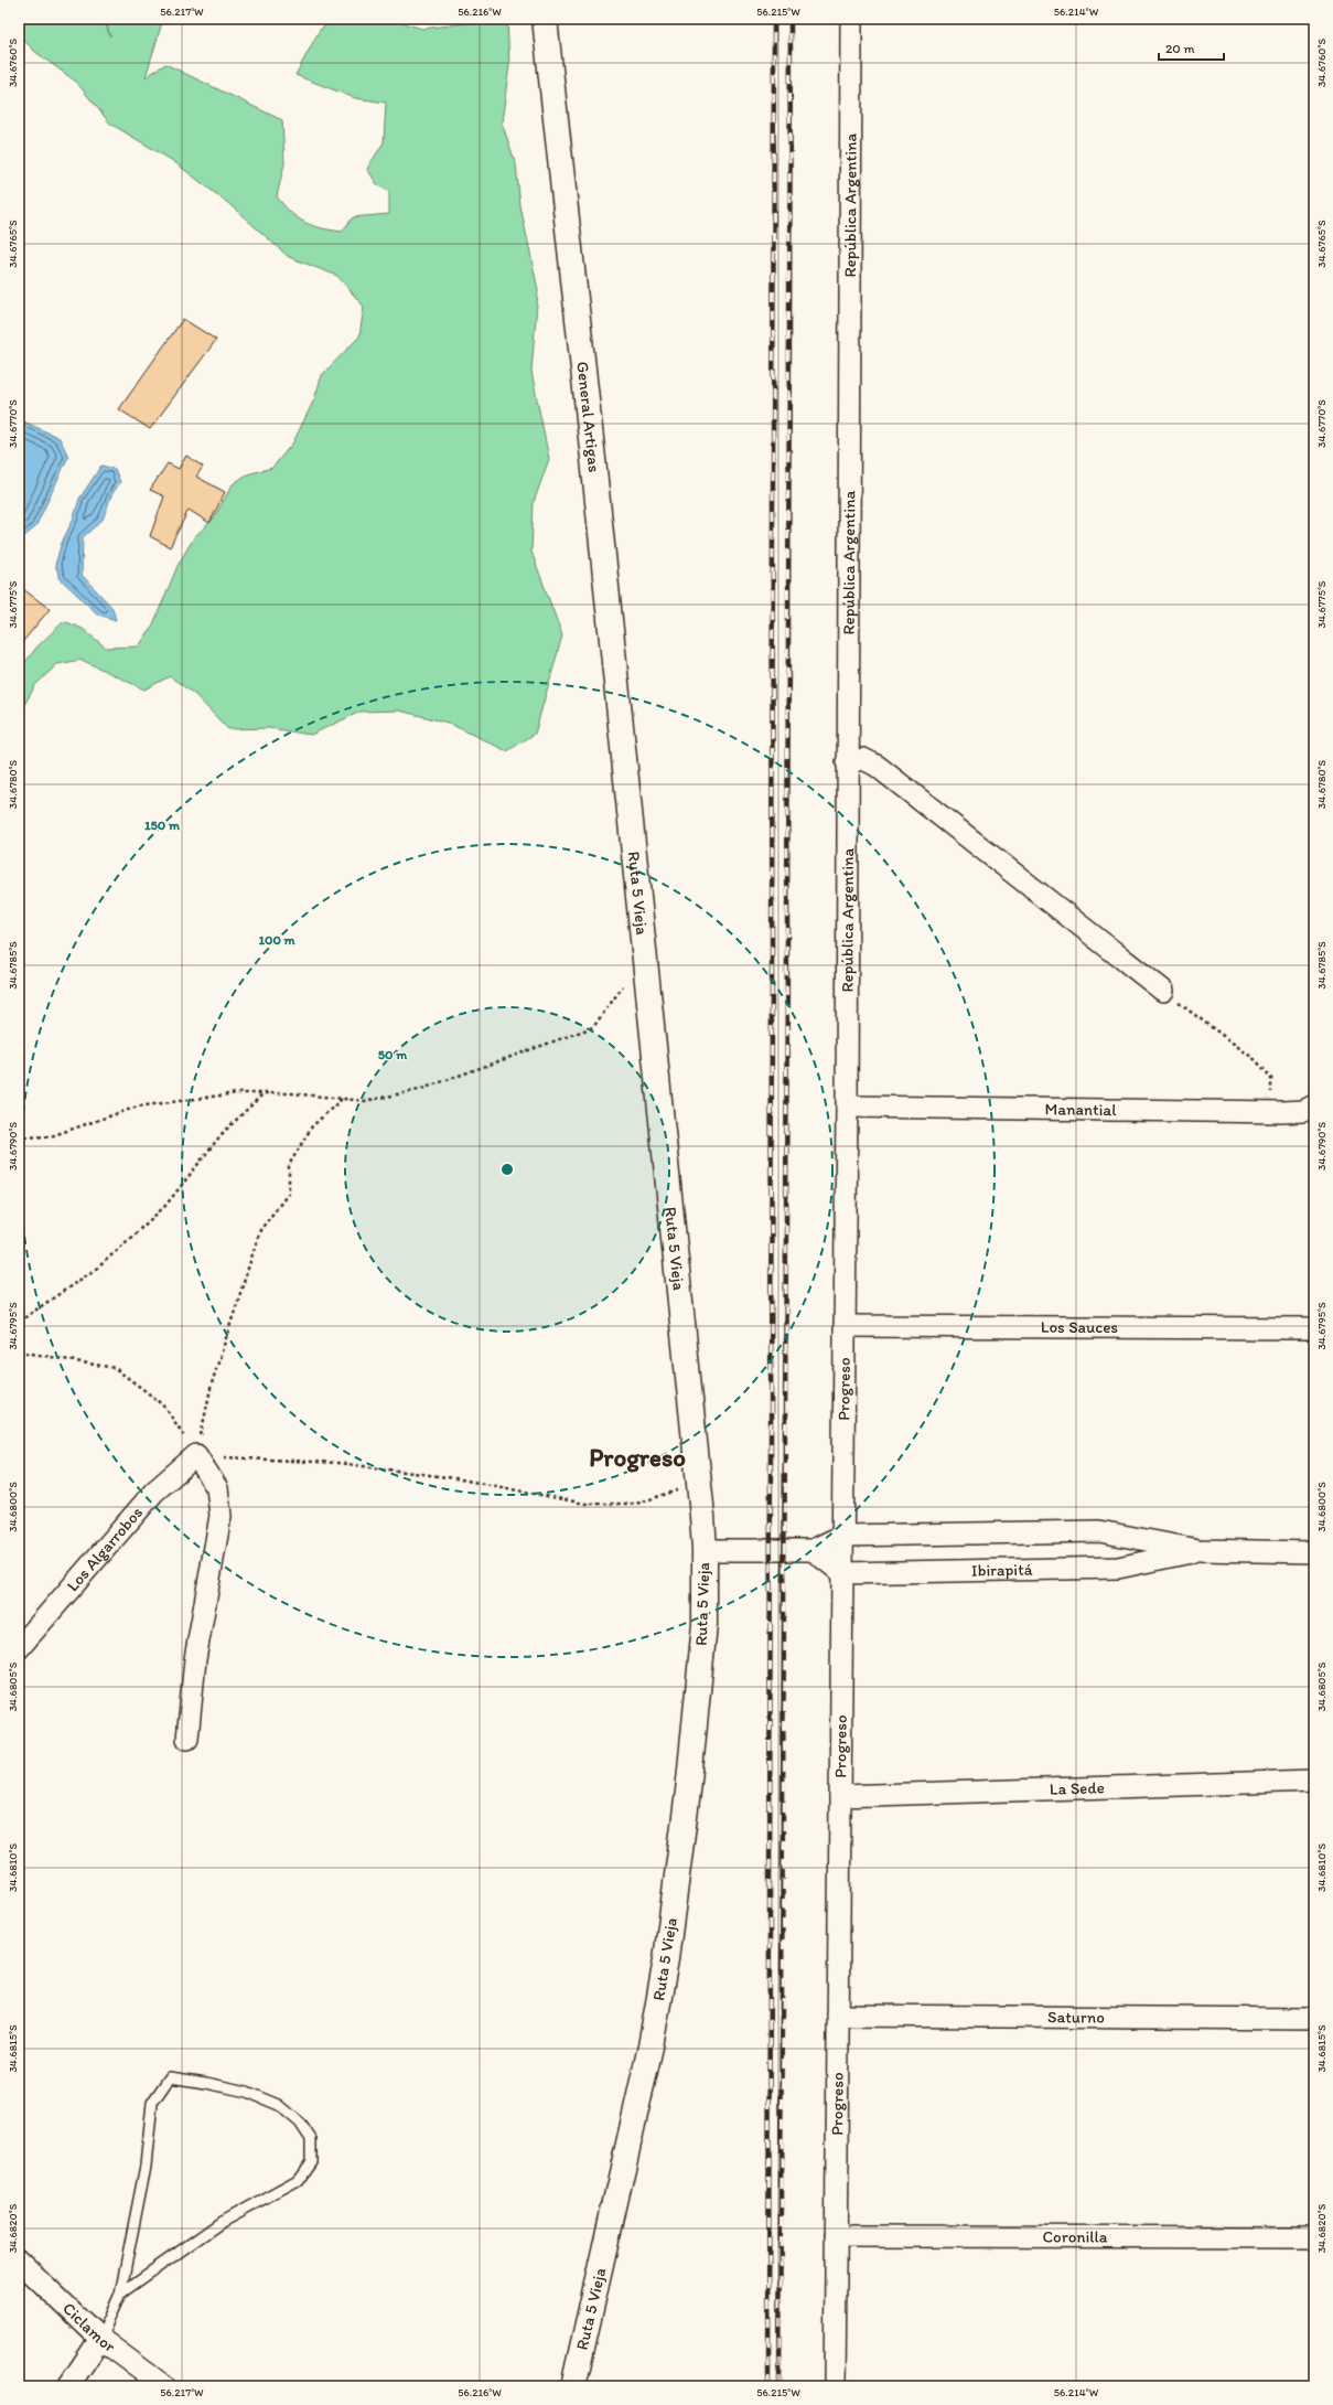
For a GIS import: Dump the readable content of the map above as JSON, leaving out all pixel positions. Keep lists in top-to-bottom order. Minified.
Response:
{"streets":{"street":["República Argentina","General Artigas","Ruta 5 Vieja","Manantial","Los Sauces","Progreso","Los Algarrobos","Ibirapitá","La Sede","Saturno","Coronilla","Ciclamor"]},"crossings":[["República Argentina","Manantial"],["República Argentina","Progreso"],["General Artigas","Ruta 5 Vieja"],["Ruta 5 Vieja","Ibirapitá"],["Manantial","Progreso"],["Los Sauces","Progreso"],["Progreso","Ibirapitá"],["Progreso","La Sede"],["Progreso","Saturno"],["Progreso","Coronilla"]],"districts":["Progreso"],"scale_bar":"20 m","coordinates":["56.217°W","56.216°W","56.215°W","56.214°W","34.6760°S","34.6765°S","34.6770°S","34.6775°S","34.6780°S","34.6785°S","34.6790°S","34.6795°S","34.6800°S","34.6805°S","34.6810°S","34.6815°S","34.6820°S"],"rings":["150 m","100 m","50 m"]}
